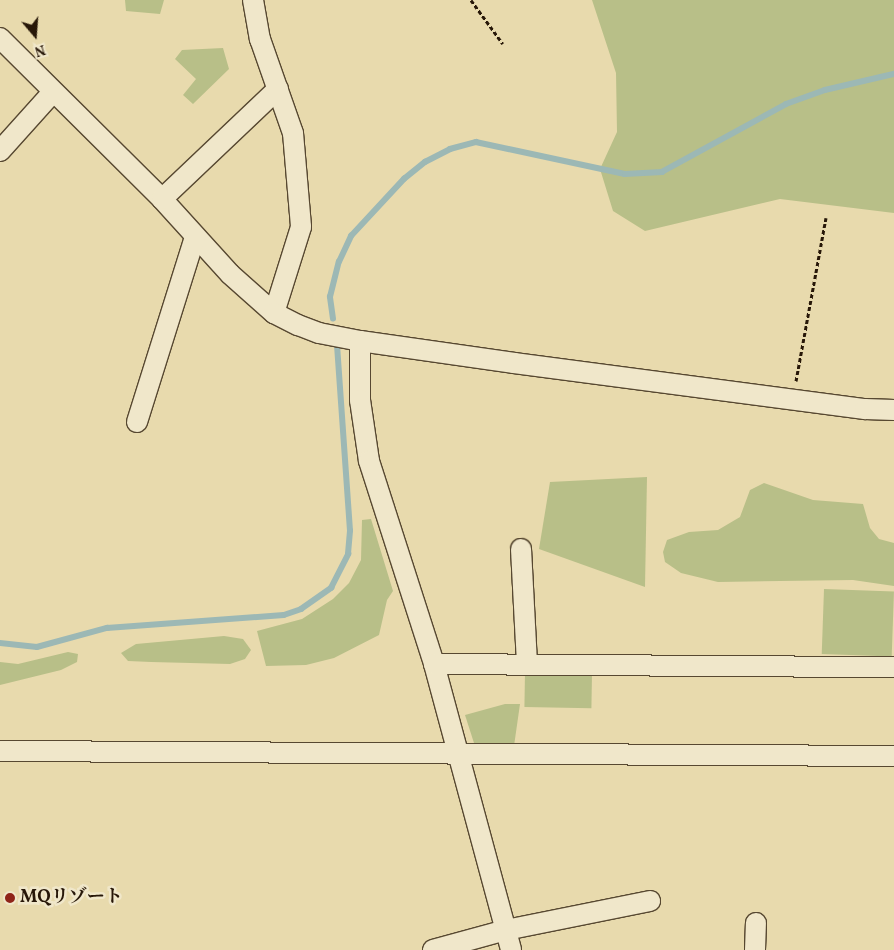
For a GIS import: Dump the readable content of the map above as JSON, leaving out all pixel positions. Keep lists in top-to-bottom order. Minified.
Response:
{"places":["MQリゾート"],"north":"bottom"}
